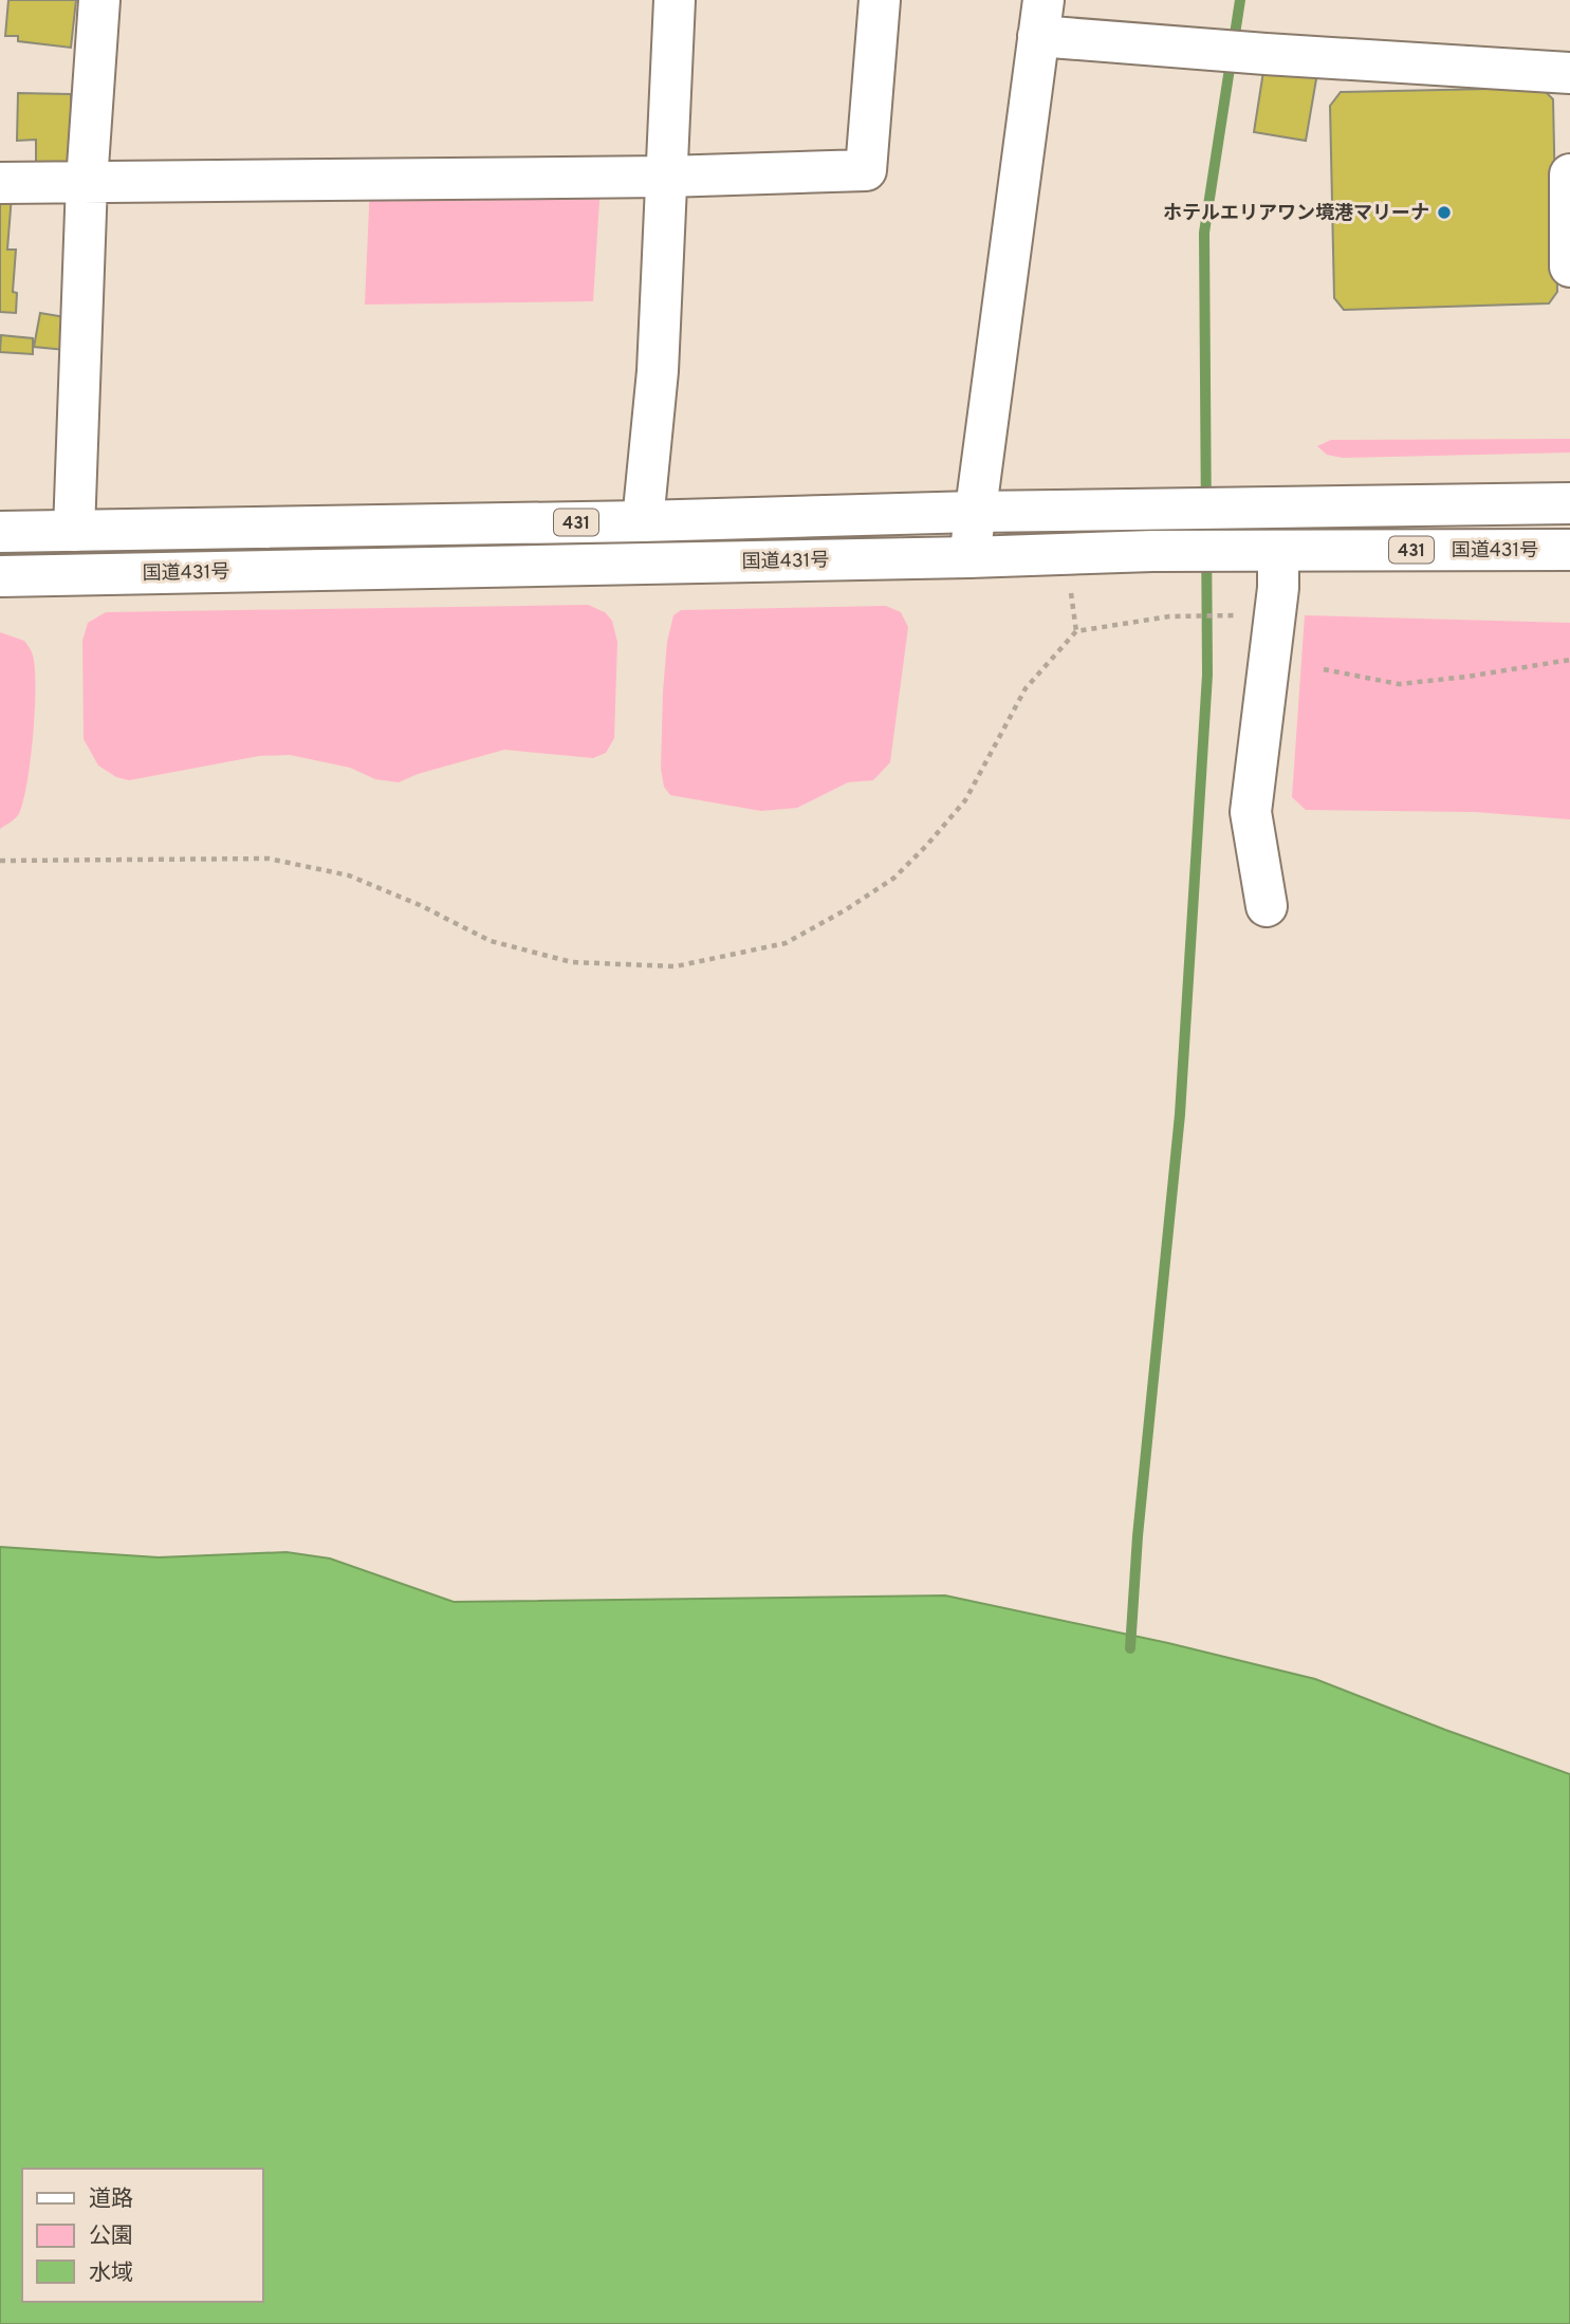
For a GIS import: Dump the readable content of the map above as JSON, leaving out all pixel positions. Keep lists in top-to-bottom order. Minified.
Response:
{"streets":{"main road":["431","国道431号"]},"places":["ホテルエリアワン境港マリーナ"],"legend":["道路","公園","水域"]}
